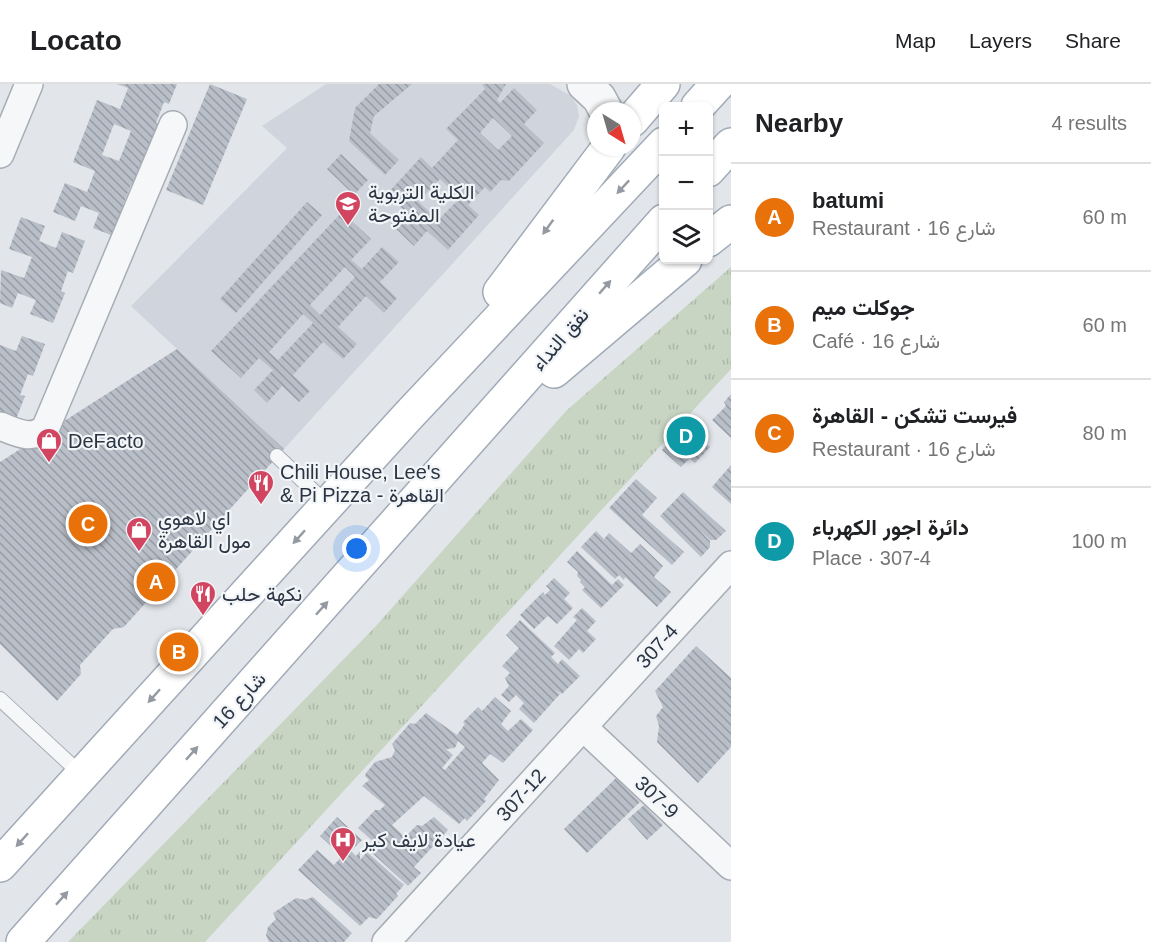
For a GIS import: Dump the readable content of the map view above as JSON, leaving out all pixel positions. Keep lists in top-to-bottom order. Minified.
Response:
{"streets":{"main road":["نفق النداء","شارع 16"],"street":["307-4","307-12","307-9"]},"crossings":[["نفق النداء","شارع 16"],["307-4","307-12"],["307-4","307-9"],["307-12","307-9"]],"places":{"school or university":["الكلية التربوية المفتوحة"],"shop":["DeFacto","اي لاهوي مول القاهرة"],"restaurant":["Chili House, Lee's & Pi Pizza - القاهرة","نكهة حلب"],"hospital":["عيادة لايف كير"]},"north":"bottom right","page":{"header":"Locato","nav":["Map","Layers","Share"],"heading":["Nearby","4 results"],"map_buttons":["+","−"],"list":[{"mark":"A","name":"batumi","note":"Restaurant · شارع 16","value":"60 m"},{"mark":"B","name":"جوكلت ميم","note":"Café · شارع 16","value":"60 m"},{"mark":"C","name":"فيرست تشكن - القاهرة","note":"Restaurant · شارع 16","value":"80 m"},{"mark":"D","name":"دائرة اجور الكهرباء","note":"Place · 307-4","value":"100 m"}],"pins":["D","C","A","B"]}}
